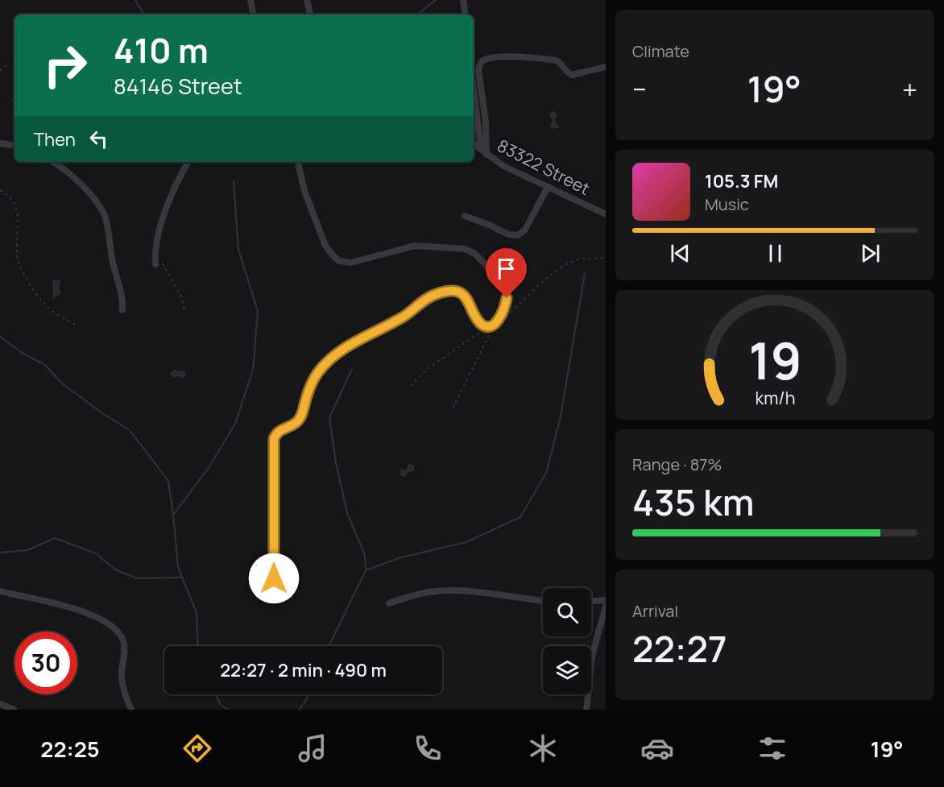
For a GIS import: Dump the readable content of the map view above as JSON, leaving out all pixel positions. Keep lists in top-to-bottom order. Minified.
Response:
{"streets":{"street":["83322 Street"]},"page":{"tile":["Climate",["Range · 87%","435 km"],["Arrival","22:27"]],"turn":["410 m","84146 Street"],"heat":["−","19°","+"],"then":"Then","song":["105.3 FM","Music"],"limit":"30","trip":"22:27 · 2 min · 490 m","tabs":["22:25","19°"],"gauge":["19","km/h"]}}
